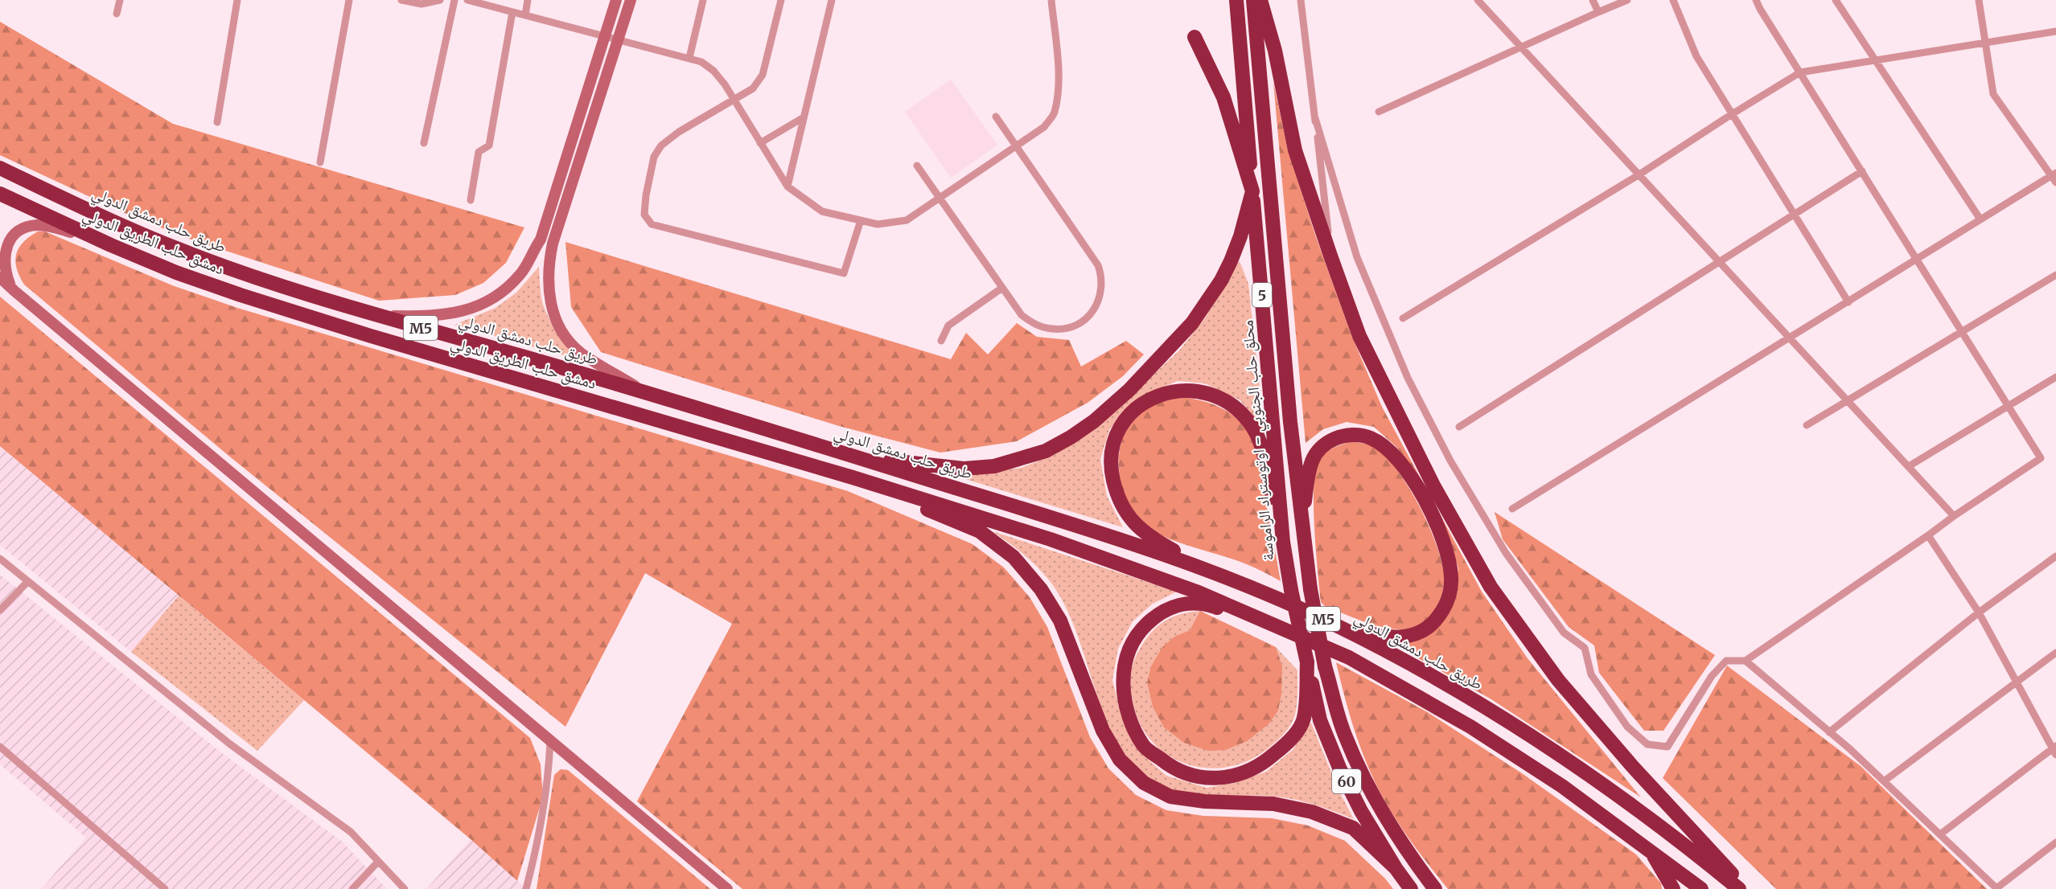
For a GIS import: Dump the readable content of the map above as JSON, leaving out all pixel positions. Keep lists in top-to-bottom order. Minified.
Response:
{"streets":{"highway":["طريق حلب دمشق الدولي","دمشق حلب الطريق الدولي","5","M5","محلق حلب الجنوبي - اوتوستراد الراموسة","60"]},"crossings":[["دمشق حلب الطريق الدولي","M5"],["محلق حلب الجنوبي - اوتوستراد الراموسة","60"]]}
